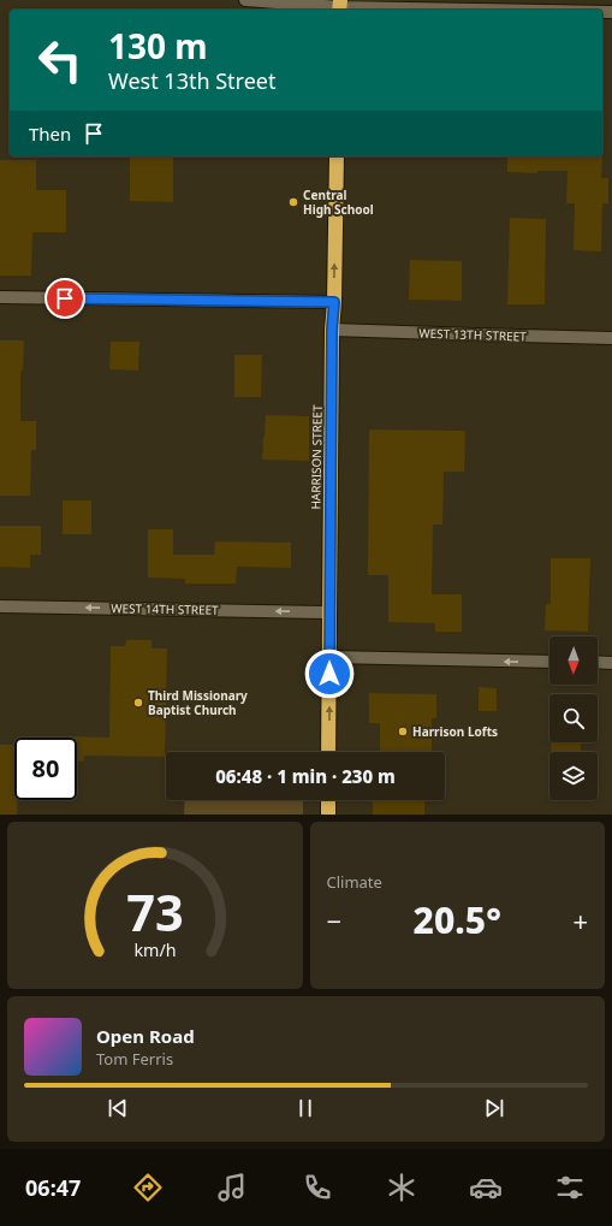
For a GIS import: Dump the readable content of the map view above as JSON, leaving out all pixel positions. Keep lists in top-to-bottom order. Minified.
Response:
{"streets":{"highway":["HARRISON STREET"],"street":["WEST 13TH STREET","WEST 14TH STREET"]},"crossings":[["WEST 13TH STREET","HARRISON STREET"],["HARRISON STREET","WEST 14TH STREET"]],"one_way":["HARRISON STREET","WEST 14TH STREET"],"places":["Central High School","Third Missionary Baptist Church","Harrison Lofts"],"north":"bottom","page":{"turn":["130 m","West 13th Street"],"then":"Then","limit":"80","trip":"06:48 · 1 min · 230 m","tile":"Climate","heat":["−","20.5°","+"],"song":["Open Road","Tom Ferris"],"tabs":"06:47","gauge":["73","km/h"]}}
